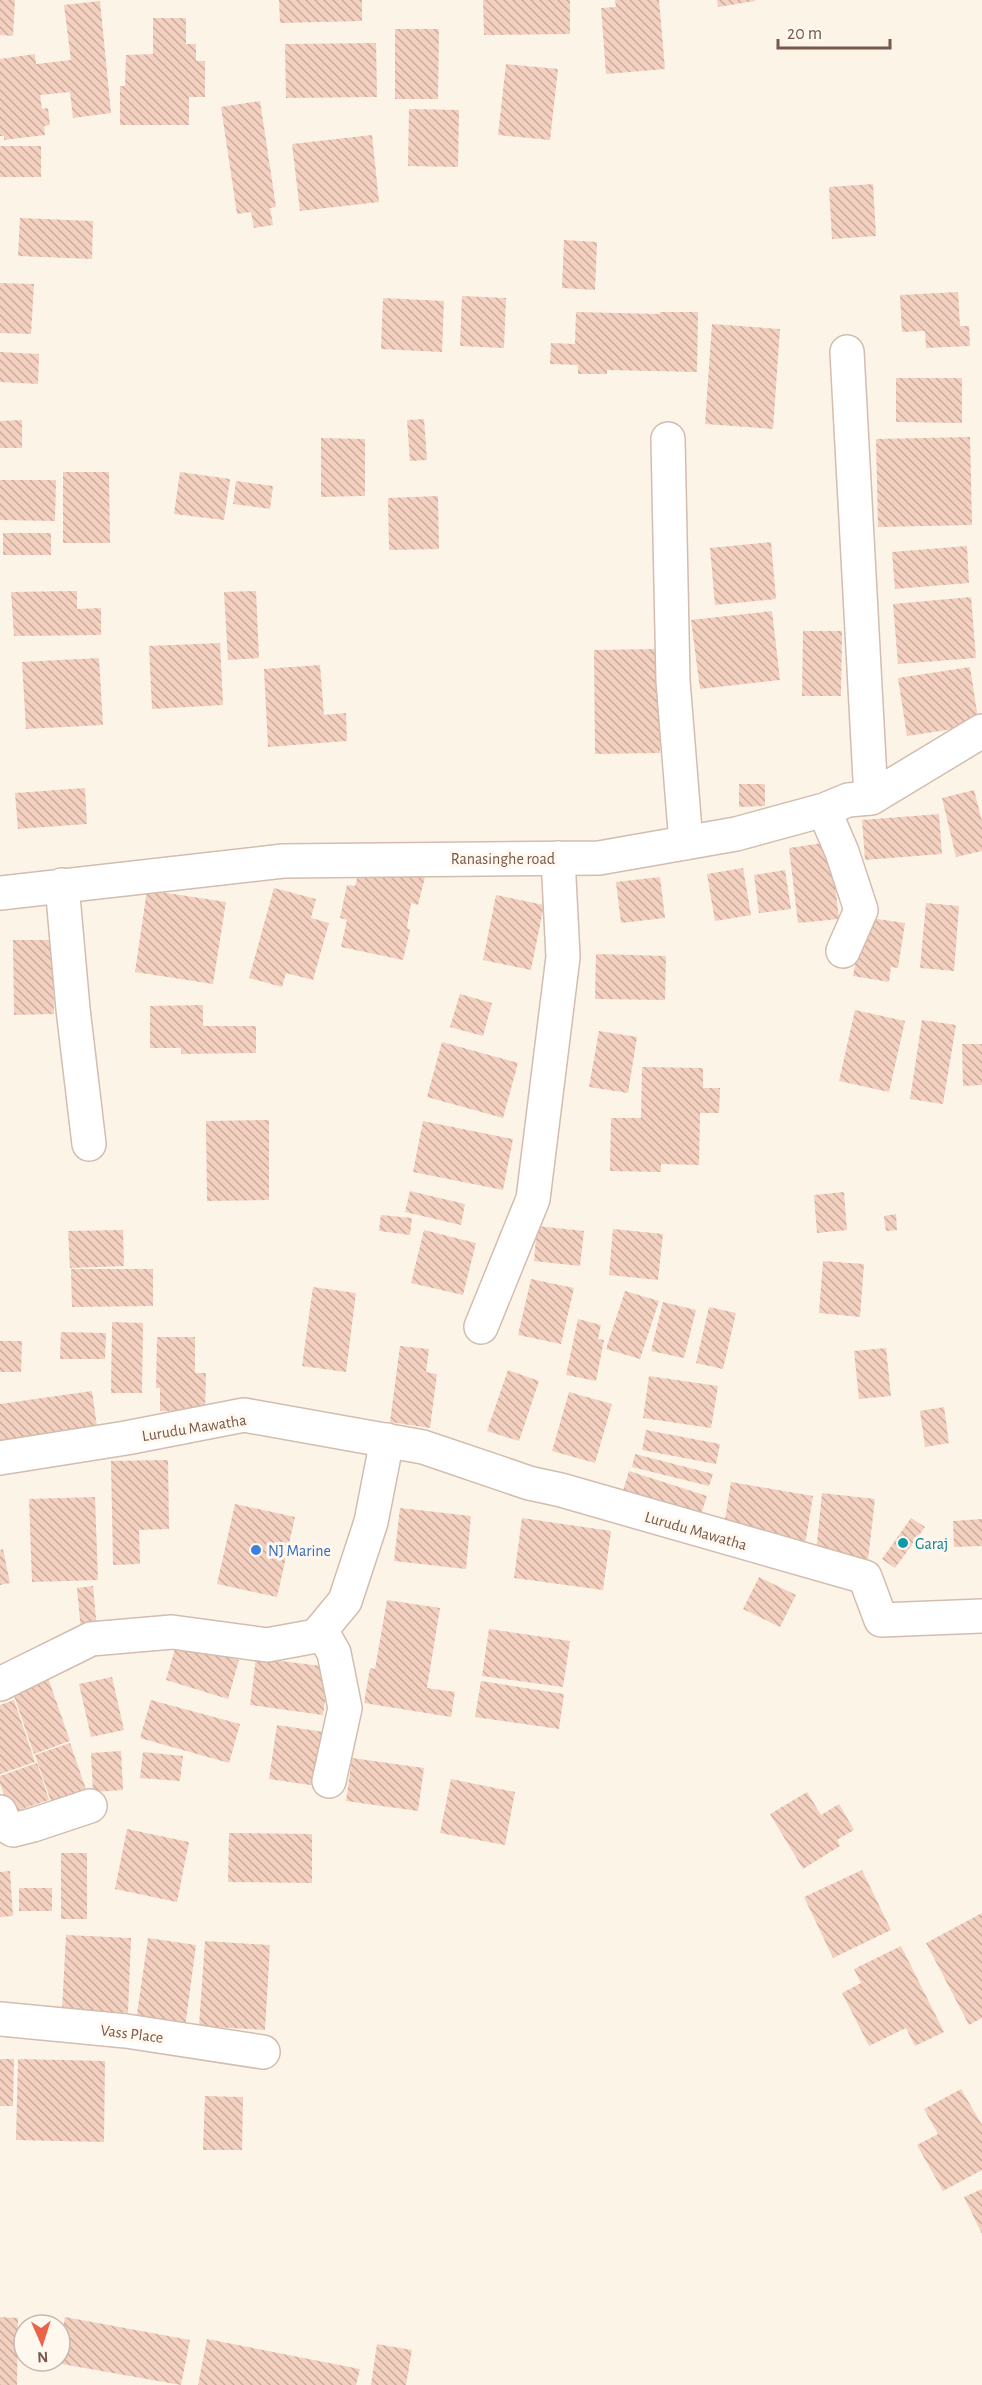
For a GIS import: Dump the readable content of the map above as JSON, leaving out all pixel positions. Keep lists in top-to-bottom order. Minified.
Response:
{"streets":{"street":["Ranasinghe road","Lurudu Mawatha","Vass Place"]},"places":["Garaj","NJ Marine"],"scale_bar":"20 m","north":"bottom"}
